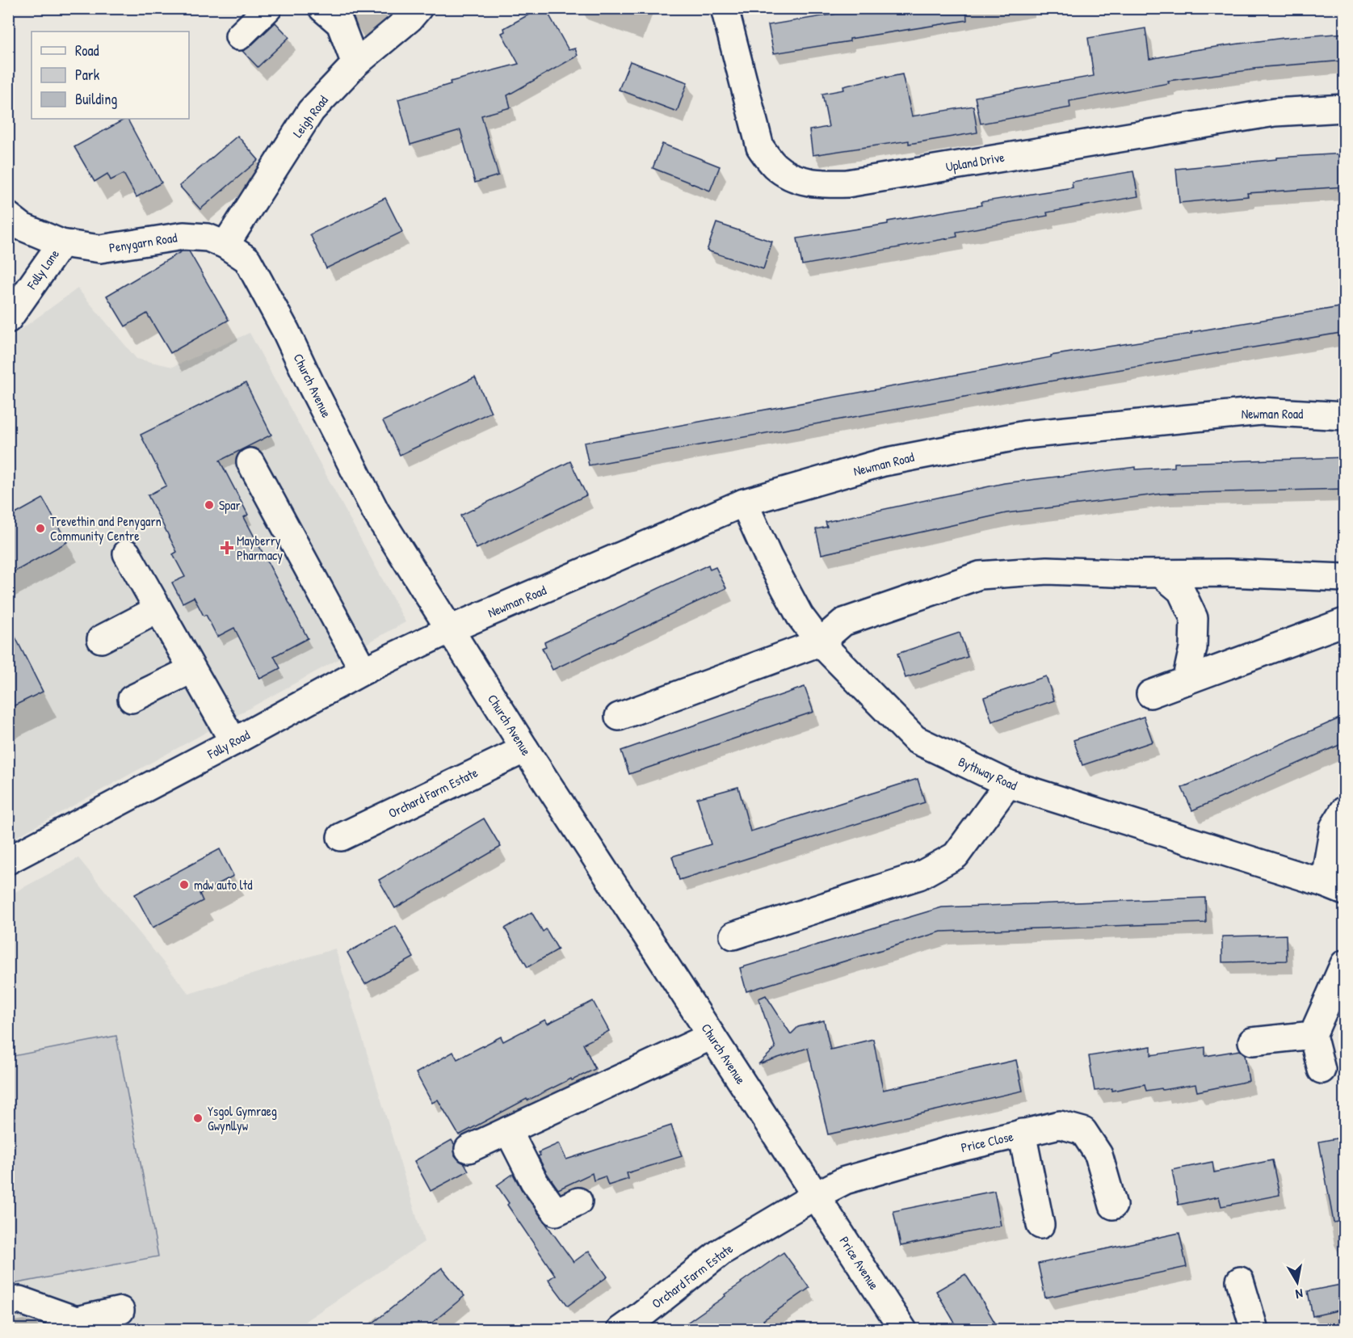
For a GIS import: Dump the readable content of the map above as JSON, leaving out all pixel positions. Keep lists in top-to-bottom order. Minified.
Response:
{"streets":{"street":["Leigh Road","Upland Drive","Penygarn Road","Folly Lane","Church Avenue","Newman Road","Folly Road","Bythway Road","Orchard Farm Estate","Price Close","Price Avenue"]},"crossings":[["Leigh Road","Penygarn Road"],["Leigh Road","Church Avenue"],["Penygarn Road","Folly Lane"],["Penygarn Road","Church Avenue"],["Church Avenue","Newman Road"],["Church Avenue","Folly Road"],["Church Avenue","Orchard Farm Estate"],["Church Avenue","Price Close"],["Church Avenue","Price Avenue"],["Newman Road","Folly Road"],["Newman Road","Bythway Road"],["Orchard Farm Estate","Price Close"],["Orchard Farm Estate","Price Avenue"],["Price Close","Price Avenue"]],"places":{"other":["Spar","Trevethin and Penygarn Community Centre","mdw auto ltd","Ysgol Gymraeg Gwynllyw"],"health":["Mayberry Pharmacy"]},"legend":["Road","Park","Building"],"north":"bottom"}
